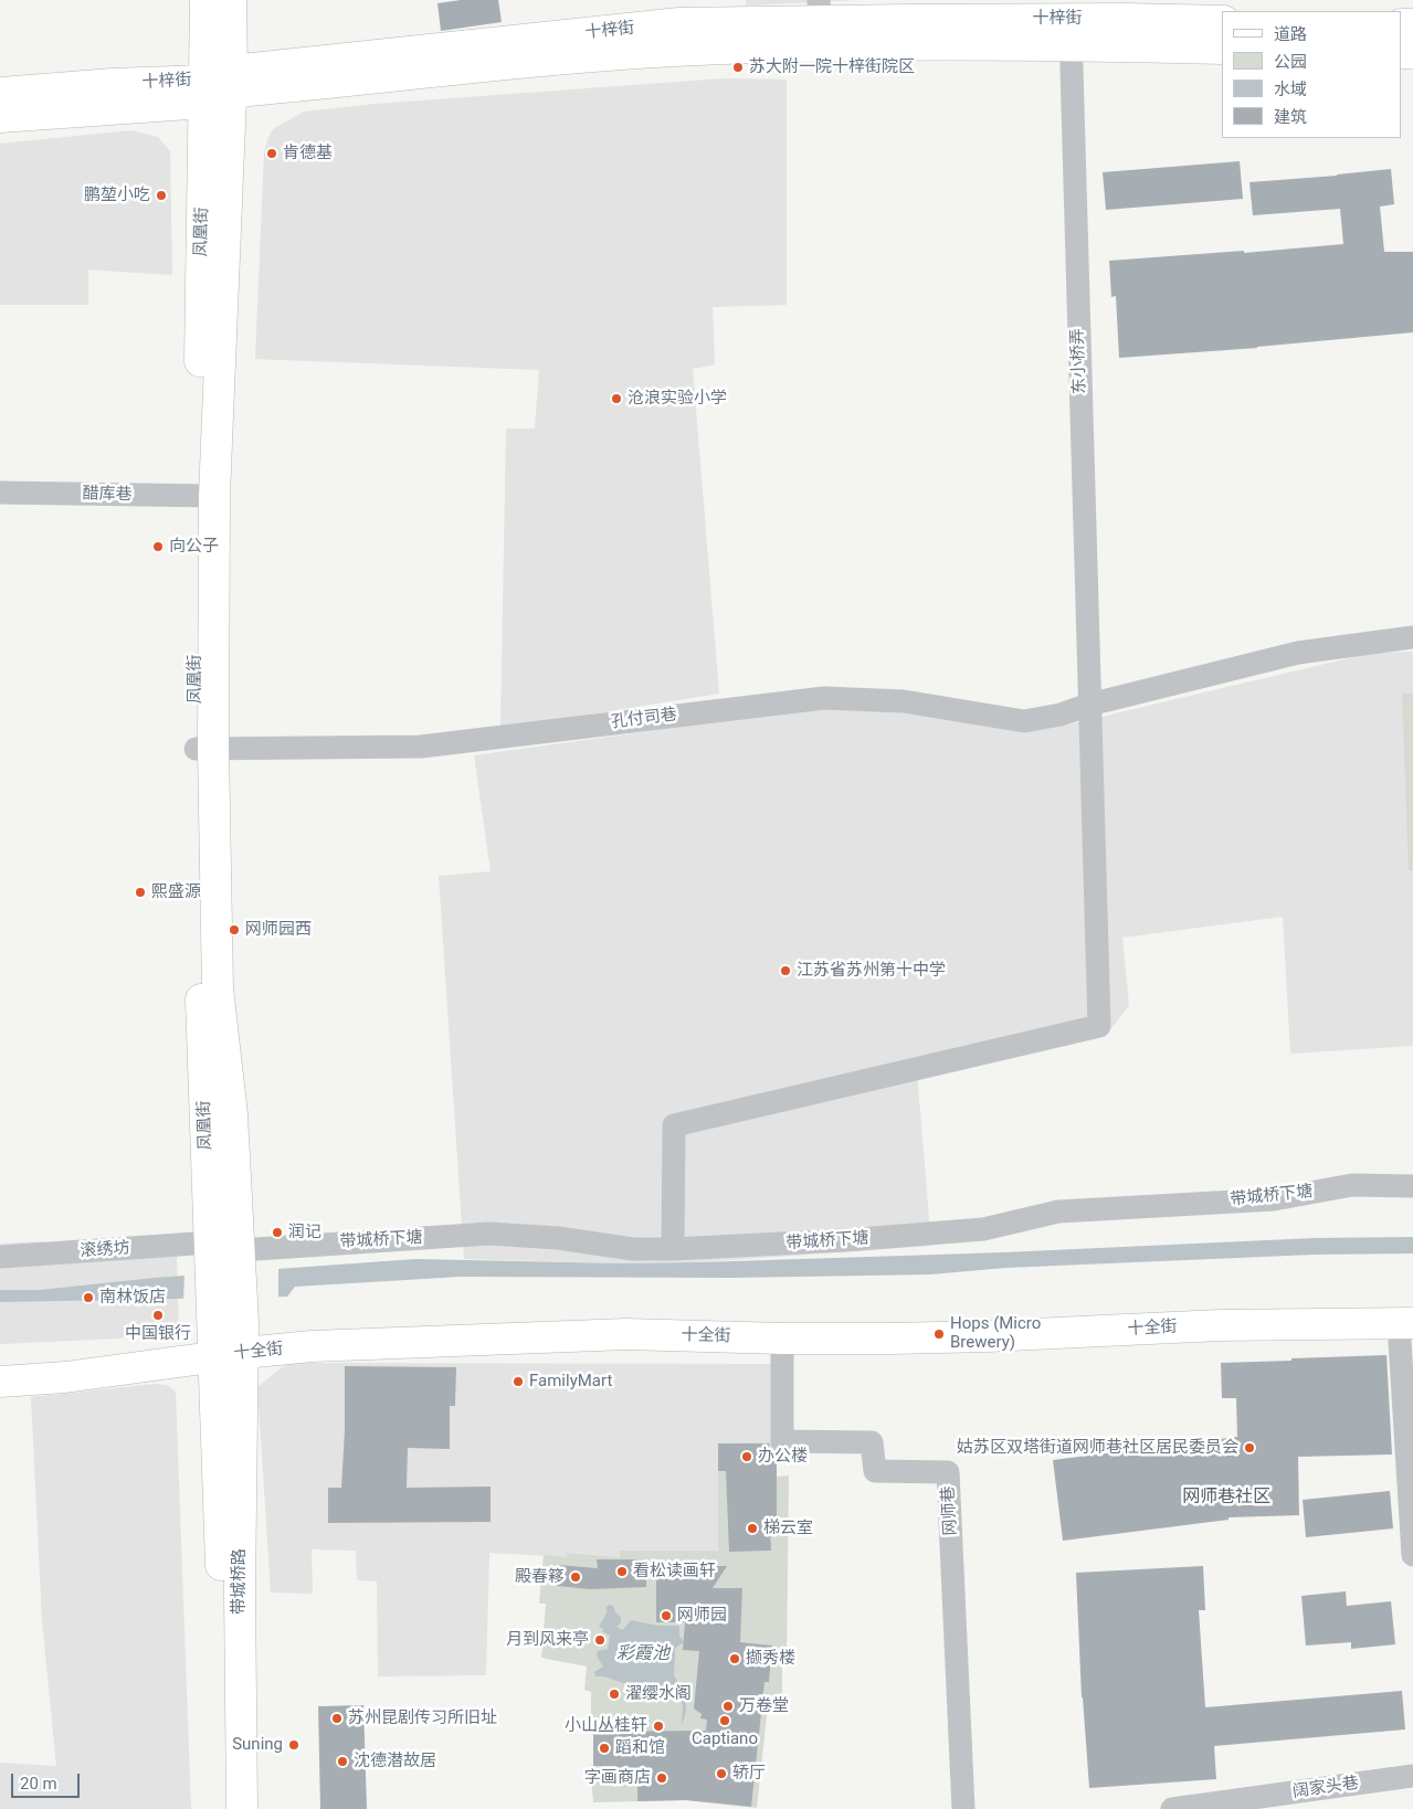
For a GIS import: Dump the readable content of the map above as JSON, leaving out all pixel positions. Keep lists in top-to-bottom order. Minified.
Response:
{"streets":{"main road":["十梓街","凤凰街","十全街","带城桥路"],"street":["东小桥弄","醋库巷","孔付司巷","带城桥下塘","滚绣坊","网师巷","阔家头巷"]},"crossings":[["十梓街","凤凰街"],["十梓街","东小桥弄"],["凤凰街","醋库巷"],["凤凰街","孔付司巷"],["凤凰街","带城桥下塘"],["凤凰街","滚绣坊"],["凤凰街","十全街"],["凤凰街","带城桥路"],["东小桥弄","孔付司巷"],["东小桥弄","带城桥下塘"],["带城桥下塘","滚绣坊"],["十全街","网师巷"],["十全街","带城桥路"]],"districts":["网师巷社区"],"water":["彩霞池"],"places":["苏大附一院十梓街院区","肯德基","鹏堃小吃","沧浪实验小学","向公子","熙盛源","网师园西","江苏省苏州第十中学","润记","南林饭店","中国银行","Hops (Micro Brewery)","FamilyMart","姑苏区双塔街道网师巷社区居民委员会","办公楼","梯云室","看松读画轩","殿春簃","网师园","月到风来亭","撷秀楼","濯缨水阁","万卷堂","苏州昆剧传习所旧址","Captiano","小山丛桂轩","Suning","蹈和馆","沈德潜故居","轿厅","字画商店"],"legend":["道路","公园","水域","建筑"],"scale_bar":"20 m"}
